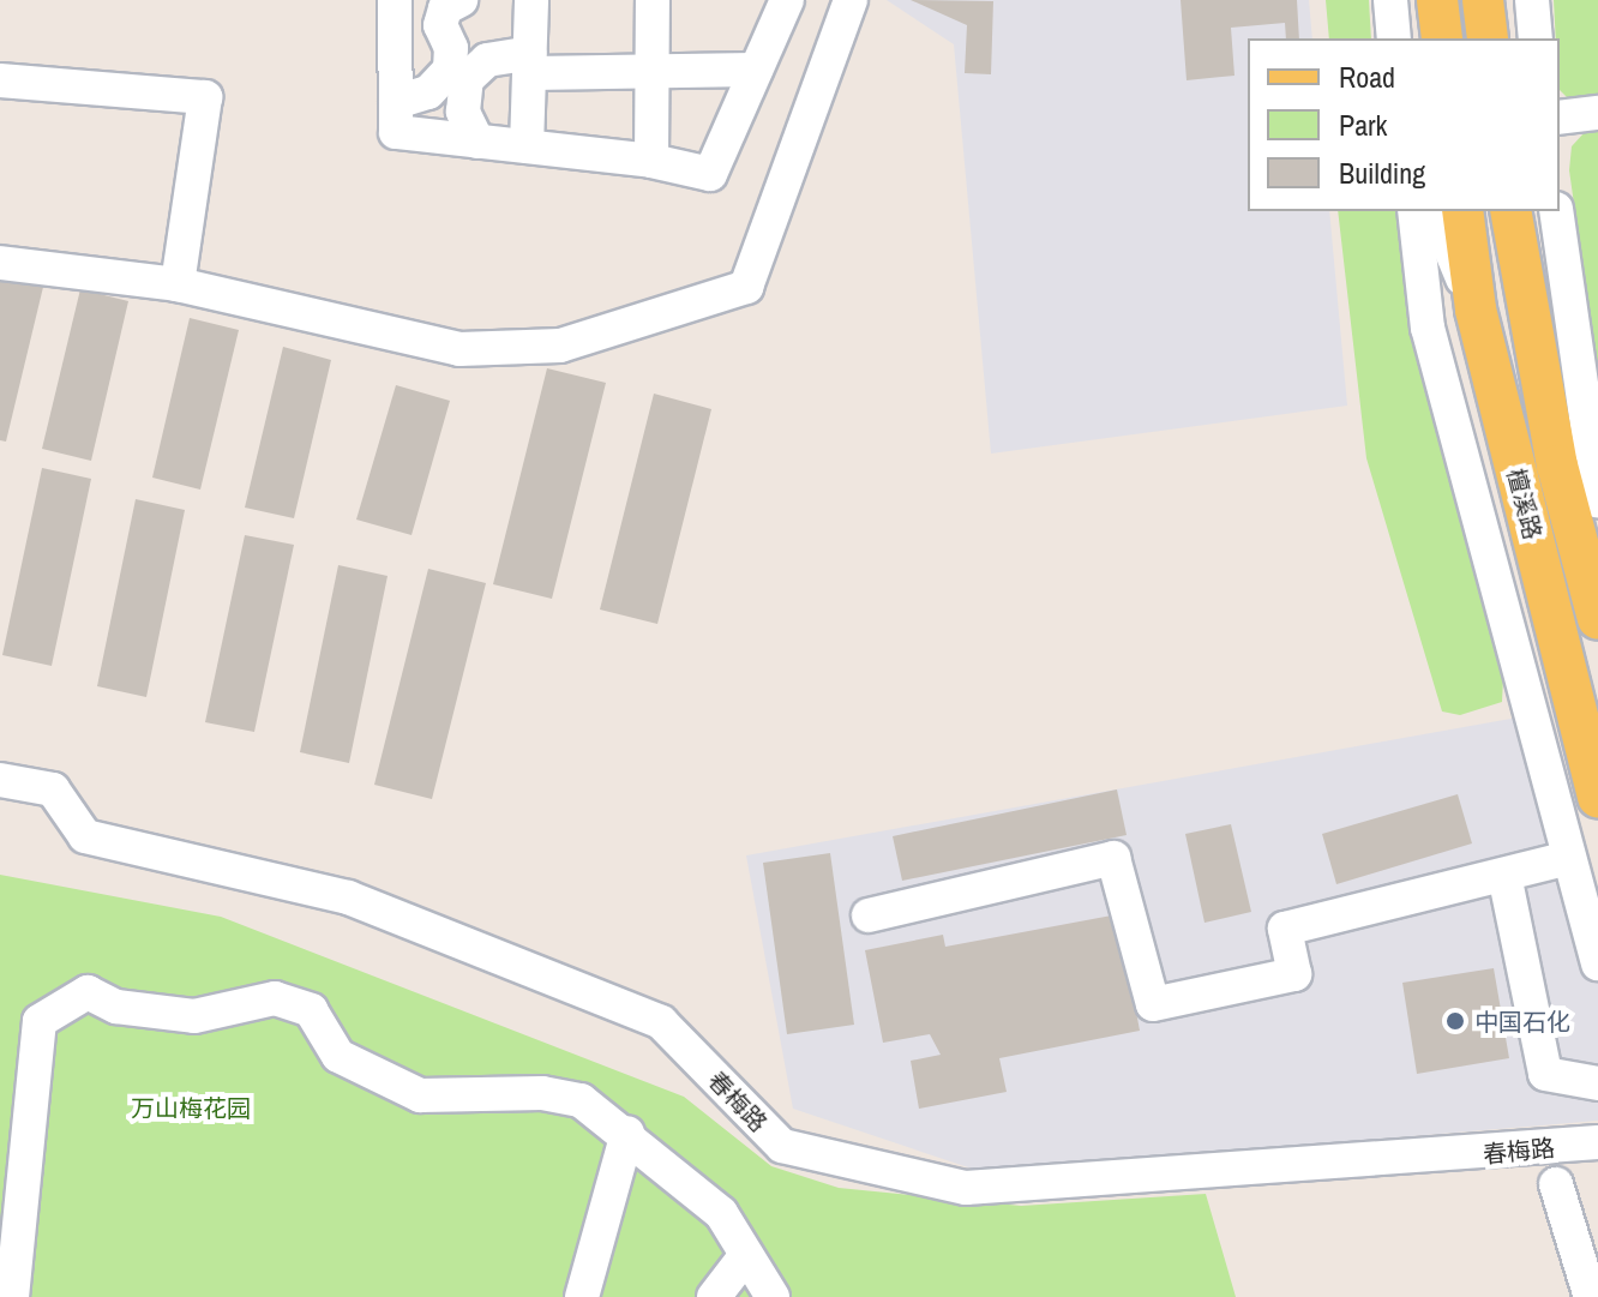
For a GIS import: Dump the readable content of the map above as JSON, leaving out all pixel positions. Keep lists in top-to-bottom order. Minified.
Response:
{"streets":{"main road":["檀溪路"],"street":["春梅路"]},"parks":["万山梅花园"],"places":["中国石化"],"legend":["Road","Park","Building"]}
